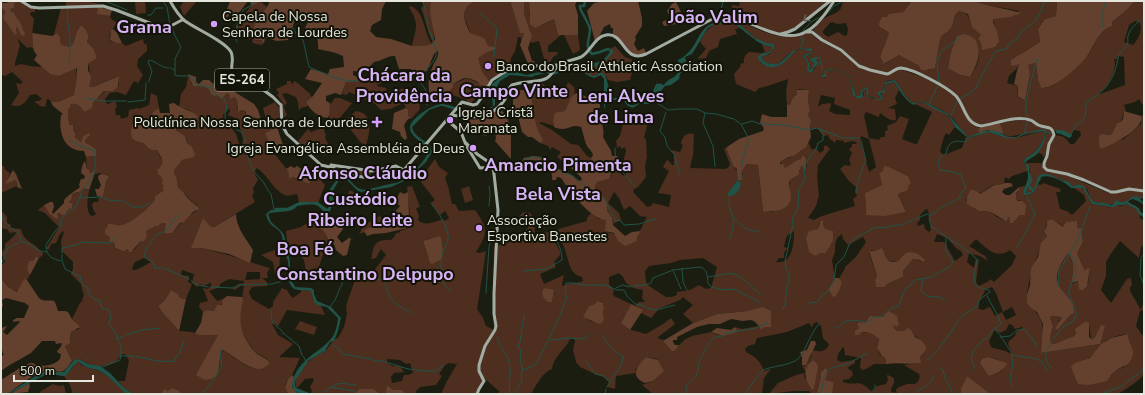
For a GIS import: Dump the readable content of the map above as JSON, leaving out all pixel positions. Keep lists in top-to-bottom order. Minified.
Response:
{"streets":{"main road":["ES-264"]},"districts":["João Valim","Grama","Chácara da Providência","Campo Vinte","Leni Alves de Lima","Amancio Pimenta","Afonso Cláudio","Bela Vista","Custódio Ribeiro Leite","Boa Fé","Constantino Delpupo"],"places":{"other":["Capela de Nossa Senhora de Lourdes","Banco do Brasil Athletic Association","Igreja Cristã Maranata","Igreja Evangélica Assembléia de Deus","Associação Esportiva Banestes"],"health":["Policlínica Nossa Senhora de Lourdes"]},"scale_bar":"500 m"}
